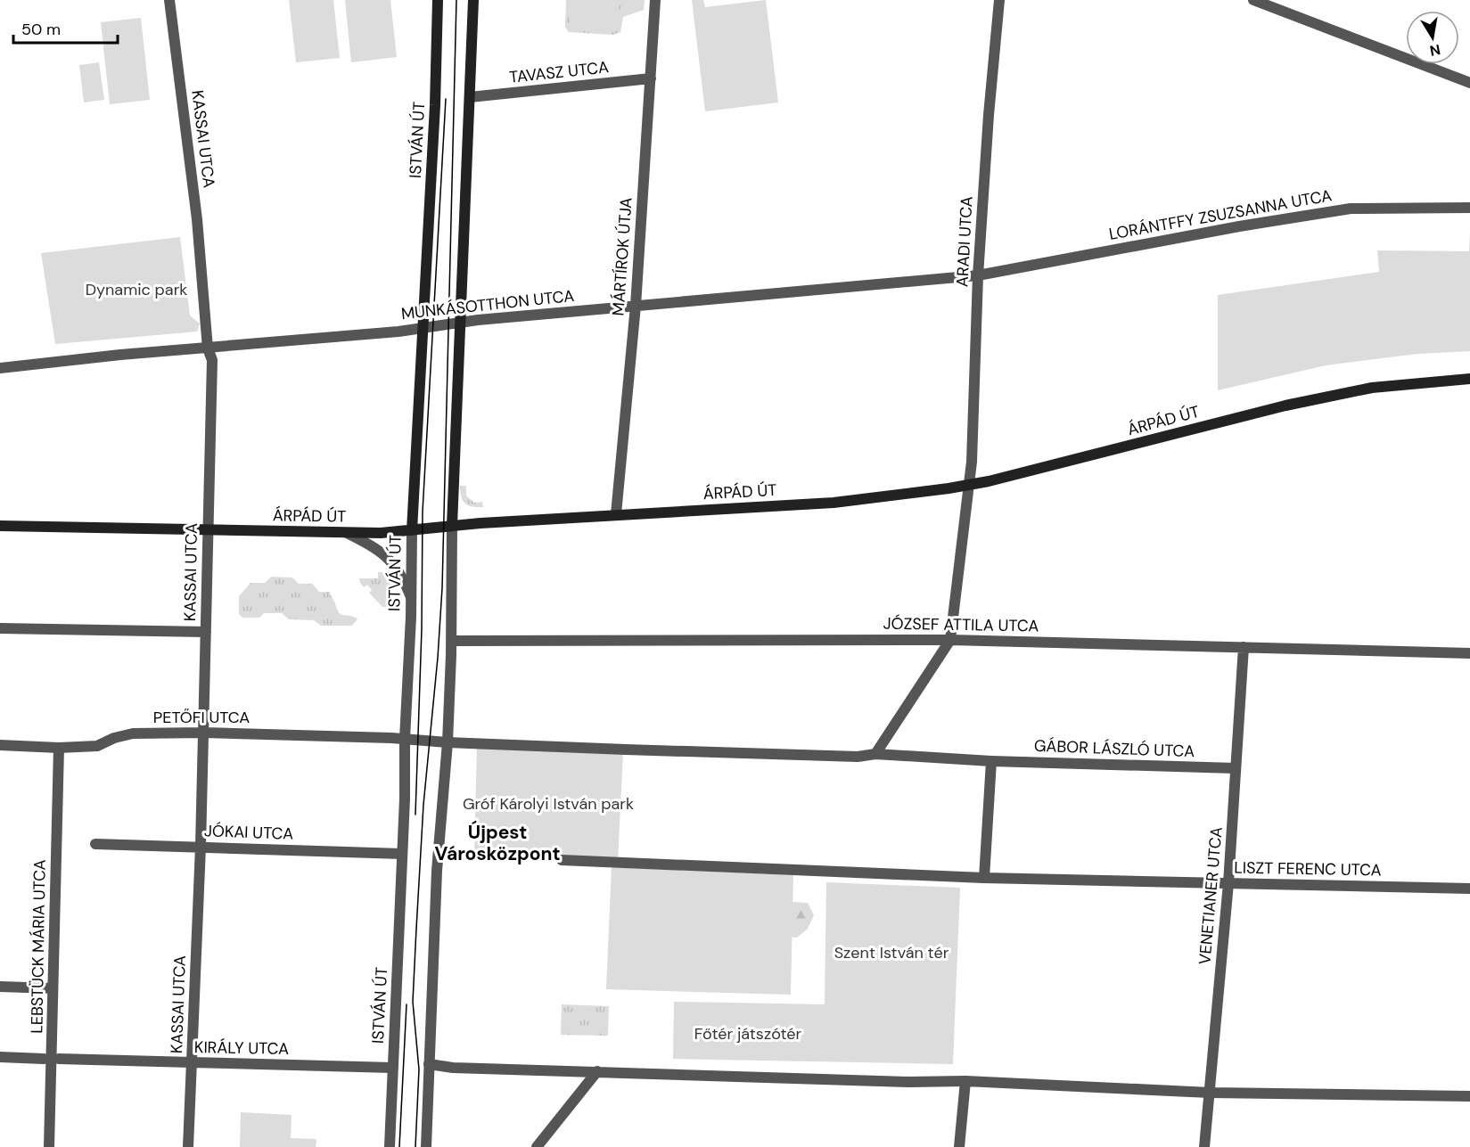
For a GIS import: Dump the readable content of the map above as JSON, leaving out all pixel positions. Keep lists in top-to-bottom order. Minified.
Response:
{"streets":{"main road":["ISTVÁN ÚT","ÁRPÁD ÚT"],"street":["TAVASZ UTCA","KASSAI UTCA","LORÁNTFFY ZSUZSANNA UTCA","ARADI UTCA","MÁRTÍROK ÚTJA","MUNKÁSOTTHON UTCA","JÓZSEF ATTILA UTCA","PETŐFI UTCA","GÁBOR LÁSZLÓ UTCA","JÓKAI UTCA","LISZT FERENC UTCA","VENETIANER UTCA","LEBSTÜCK MÁRIA UTCA","KIRÁLY UTCA"]},"crossings":[["TAVASZ UTCA","MÁRTÍROK ÚTJA"],["KASSAI UTCA","MUNKÁSOTTHON UTCA"],["KASSAI UTCA","ÁRPÁD ÚT"],["KASSAI UTCA","PETŐFI UTCA"],["KASSAI UTCA","JÓKAI UTCA"],["KASSAI UTCA","KIRÁLY UTCA"],["ISTVÁN ÚT","MUNKÁSOTTHON UTCA"],["ISTVÁN ÚT","ÁRPÁD ÚT"],["ISTVÁN ÚT","PETŐFI UTCA"],["ISTVÁN ÚT","JÓKAI UTCA"],["ISTVÁN ÚT","KIRÁLY UTCA"],["LORÁNTFFY ZSUZSANNA UTCA","ARADI UTCA"],["LORÁNTFFY ZSUZSANNA UTCA","MUNKÁSOTTHON UTCA"],["ARADI UTCA","MUNKÁSOTTHON UTCA"],["ARADI UTCA","ÁRPÁD ÚT"],["ARADI UTCA","JÓZSEF ATTILA UTCA"],["MÁRTÍROK ÚTJA","MUNKÁSOTTHON UTCA"],["MÁRTÍROK ÚTJA","ÁRPÁD ÚT"],["JÓZSEF ATTILA UTCA","VENETIANER UTCA"],["PETŐFI UTCA","LEBSTÜCK MÁRIA UTCA"],["GÁBOR LÁSZLÓ UTCA","VENETIANER UTCA"],["LISZT FERENC UTCA","VENETIANER UTCA"]],"districts":["Újpest Városközpont"],"parks":["Dynamic park","Gróf Károlyi István park","Szent István tér","Főtér játszótér"],"scale_bar":"50 m","north":"bottom"}
